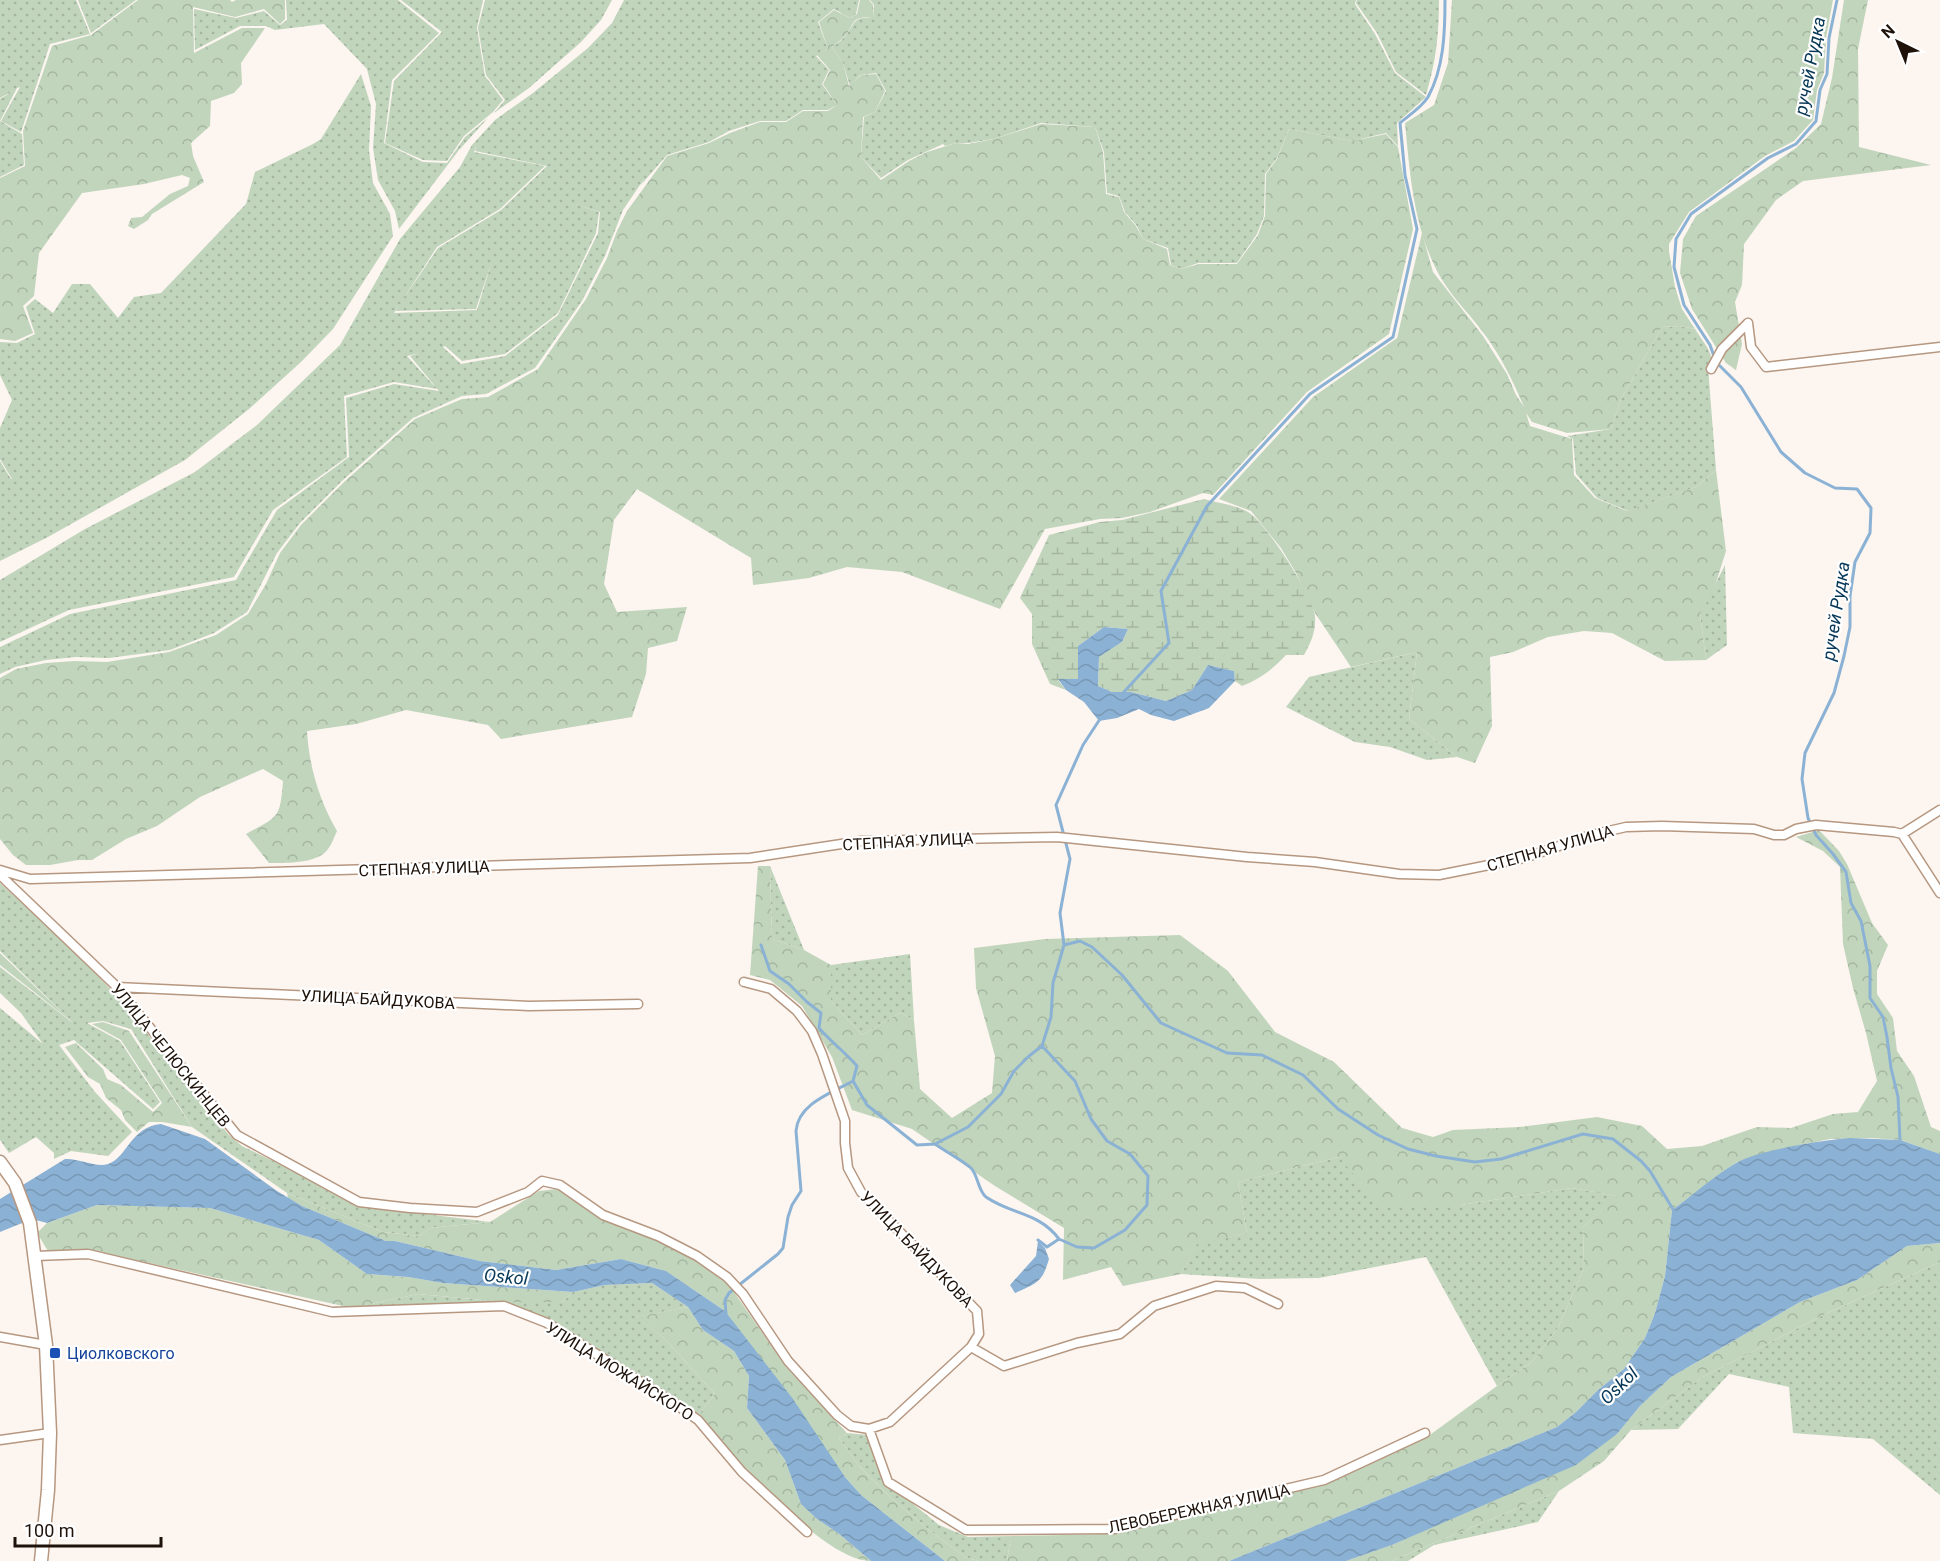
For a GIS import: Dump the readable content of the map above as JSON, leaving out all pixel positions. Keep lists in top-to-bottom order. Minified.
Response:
{"streets":{"street":["СТЕПНАЯ УЛИЦА","УЛИЦА БАЙДУКОВА","УЛИЦА ЧЕЛЮСКИНЦЕВ","УЛИЦА МОЖАЙСКОГО","ЛЕВОБЕРЕЖНАЯ УЛИЦА"]},"crossings":[["УЛИЦА БАЙДУКОВА","УЛИЦА ЧЕЛЮСКИНЦЕВ"],["УЛИЦА ЧЕЛЮСКИНЦЕВ","ЛЕВОБЕРЕЖНАЯ УЛИЦА"]],"water":["ручей Рудка","Oskol"],"places":{"transit":["Циолковского"]},"scale_bar":"100 m","north":"top left"}
